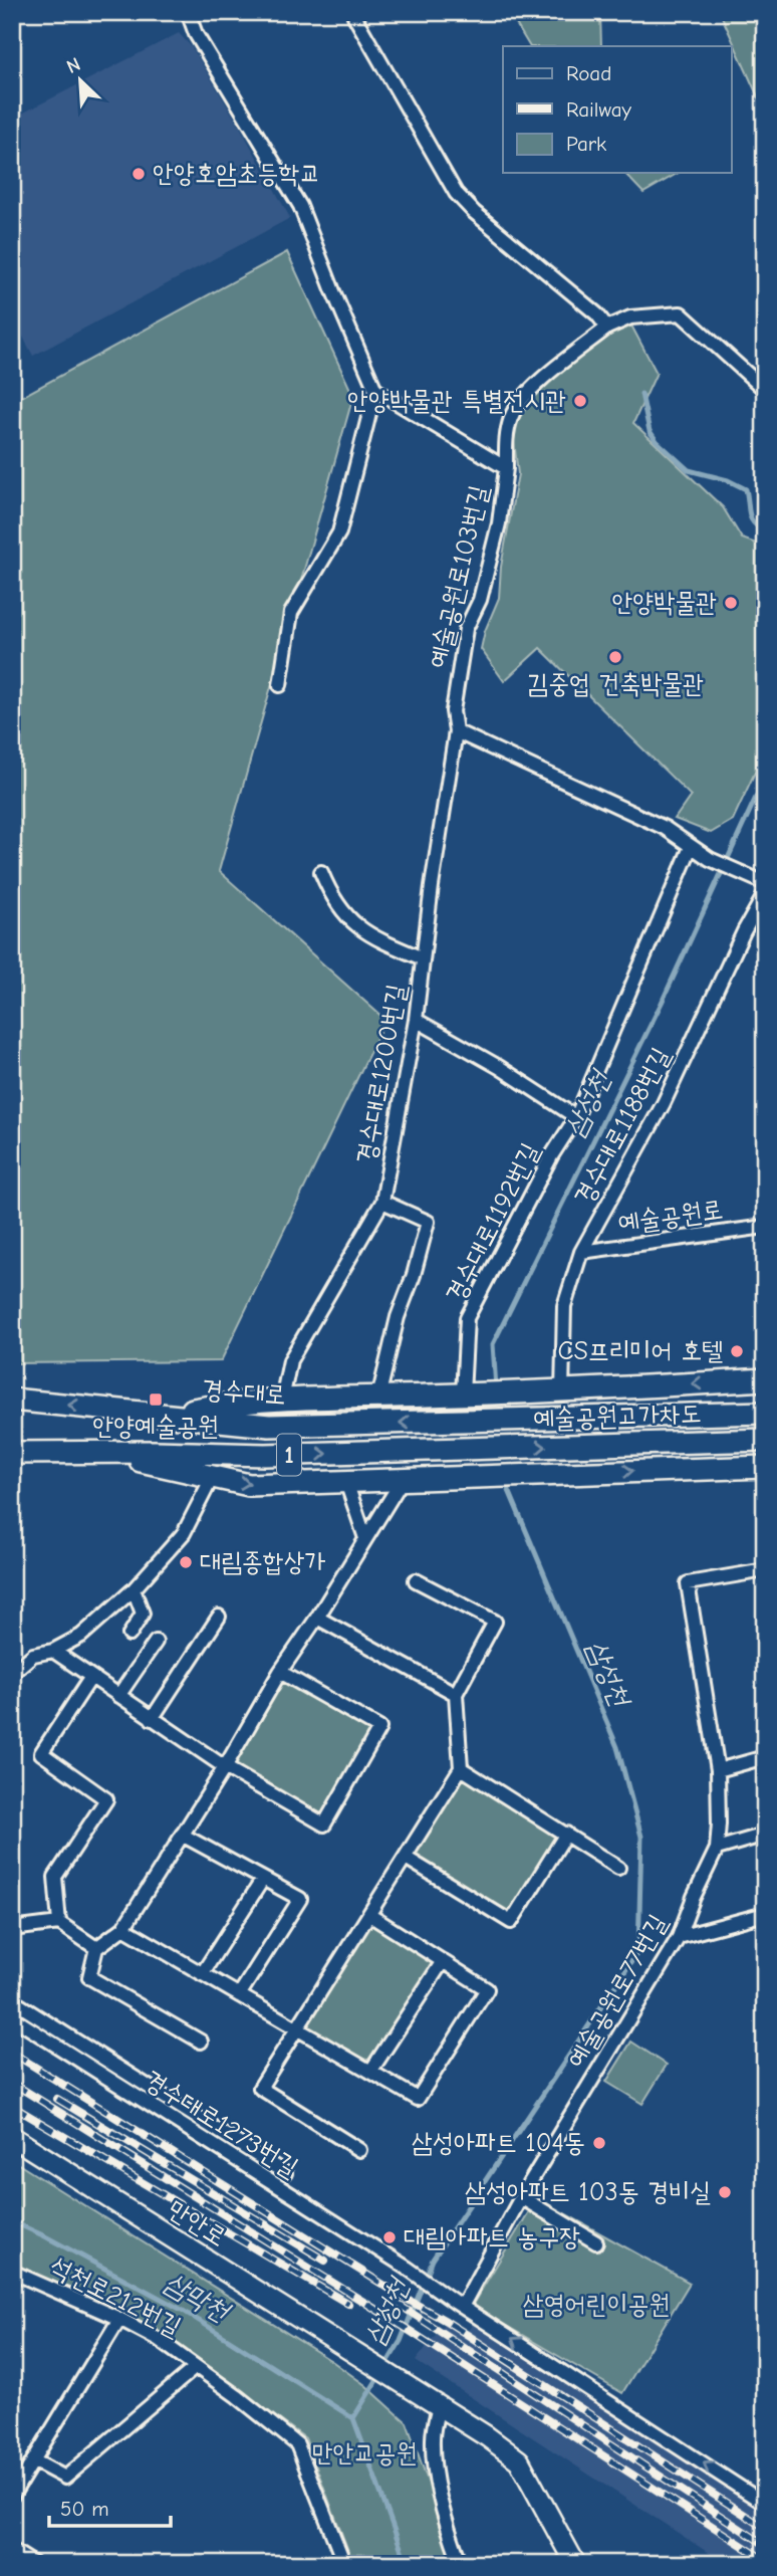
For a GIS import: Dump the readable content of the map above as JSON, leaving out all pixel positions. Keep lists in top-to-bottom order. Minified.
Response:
{"streets":{"main road":["경수대로","예술공원고가차도","1"],"street":["예술공원로103번길","경수대로1200번길","경수대로1188번길","예술공원로","경수대로1192번길","예술공원로77번길","경수대로1273번길","만안로","석천로212번길"]},"crossings":[["예술공원로103번길","경수대로1200번길"],["경수대로1188번길","예술공원로"],["경수대로","예술공원고가차도"],["예술공원고가차도","1"],["예술공원로77번길","경수대로1273번길"]],"water":["삼성천","삼막천"],"parks":["삼영어린이공원","만안교공원"],"places":{"other":["안양호암초등학교","안양박물관 특별전시관","안양박물관","김중업 건축박물관","CS프리미어 호텔","대림종합상가","삼성아파트 104동","삼성아파트 103동 경비실","대림아파트 농구장"],"transit":["안양예술공원"]},"legend":["Road","Railway","Park"],"scale_bar":"50 m","north":"top left"}
